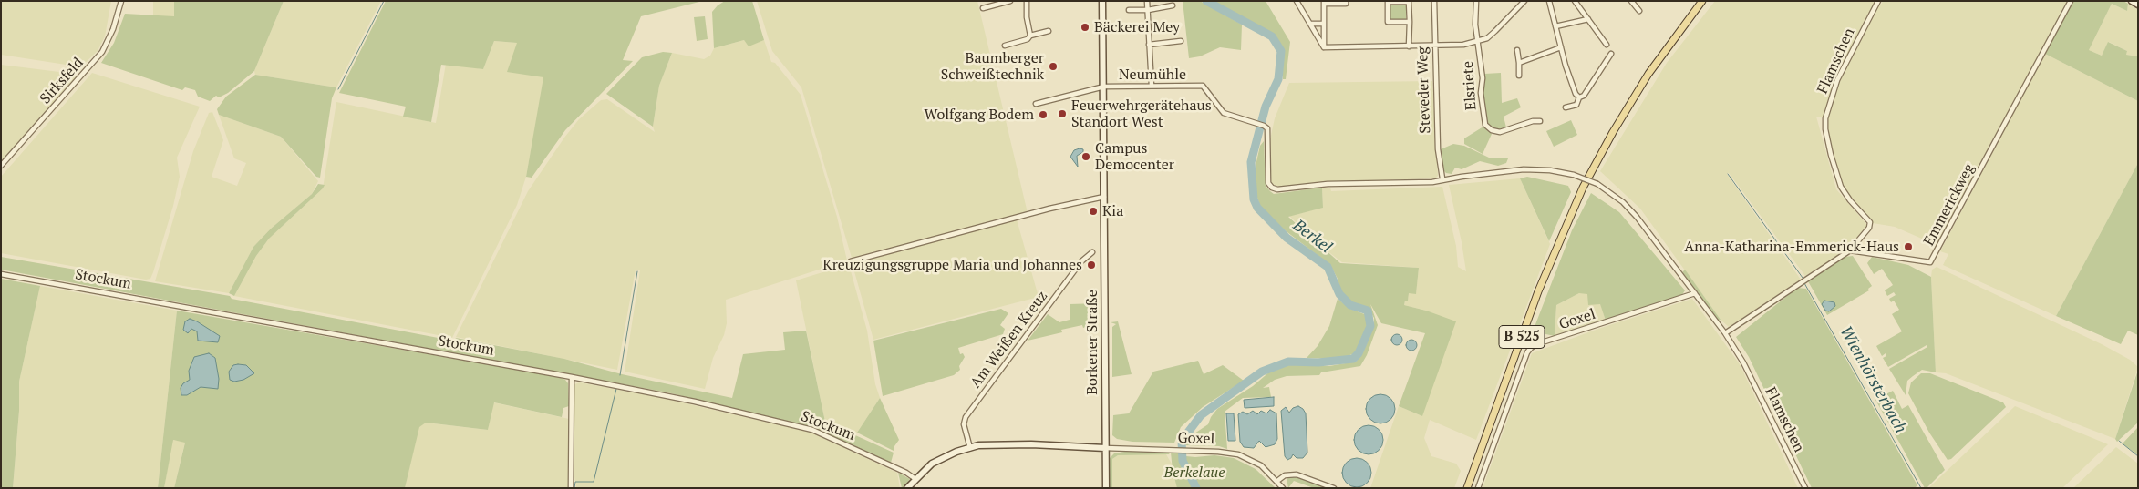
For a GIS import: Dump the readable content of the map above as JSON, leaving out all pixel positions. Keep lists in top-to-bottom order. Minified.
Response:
{"streets":{"main road":["B 525"],"street":["Flamschen","Neumühle","Sirksfeld","Elsriete","Steveder Weg","Emmerickweg","Stockum","Goxel","Am Weißen Kreuz","Borkener Straße"]},"crossings":[["Flamschen","Neumühle"],["Flamschen","Steveder Weg"],["Flamschen","Emmerickweg"],["Flamschen","Goxel"],["Neumühle","Borkener Straße"],["Goxel","Borkener Straße"]],"water":["Berkel","Wienhörsterbach"],"parks":["Berkelaue"],"places":["Bäckerei Mey","Baumberger Schweißtechnik","Feuerwehrgerätehaus Standort West","Wolfgang Bodem","Campus Democenter","Kia","Anna-Katharina-Emmerick-Haus","Kreuzigungsgruppe Maria und Johannes"]}
